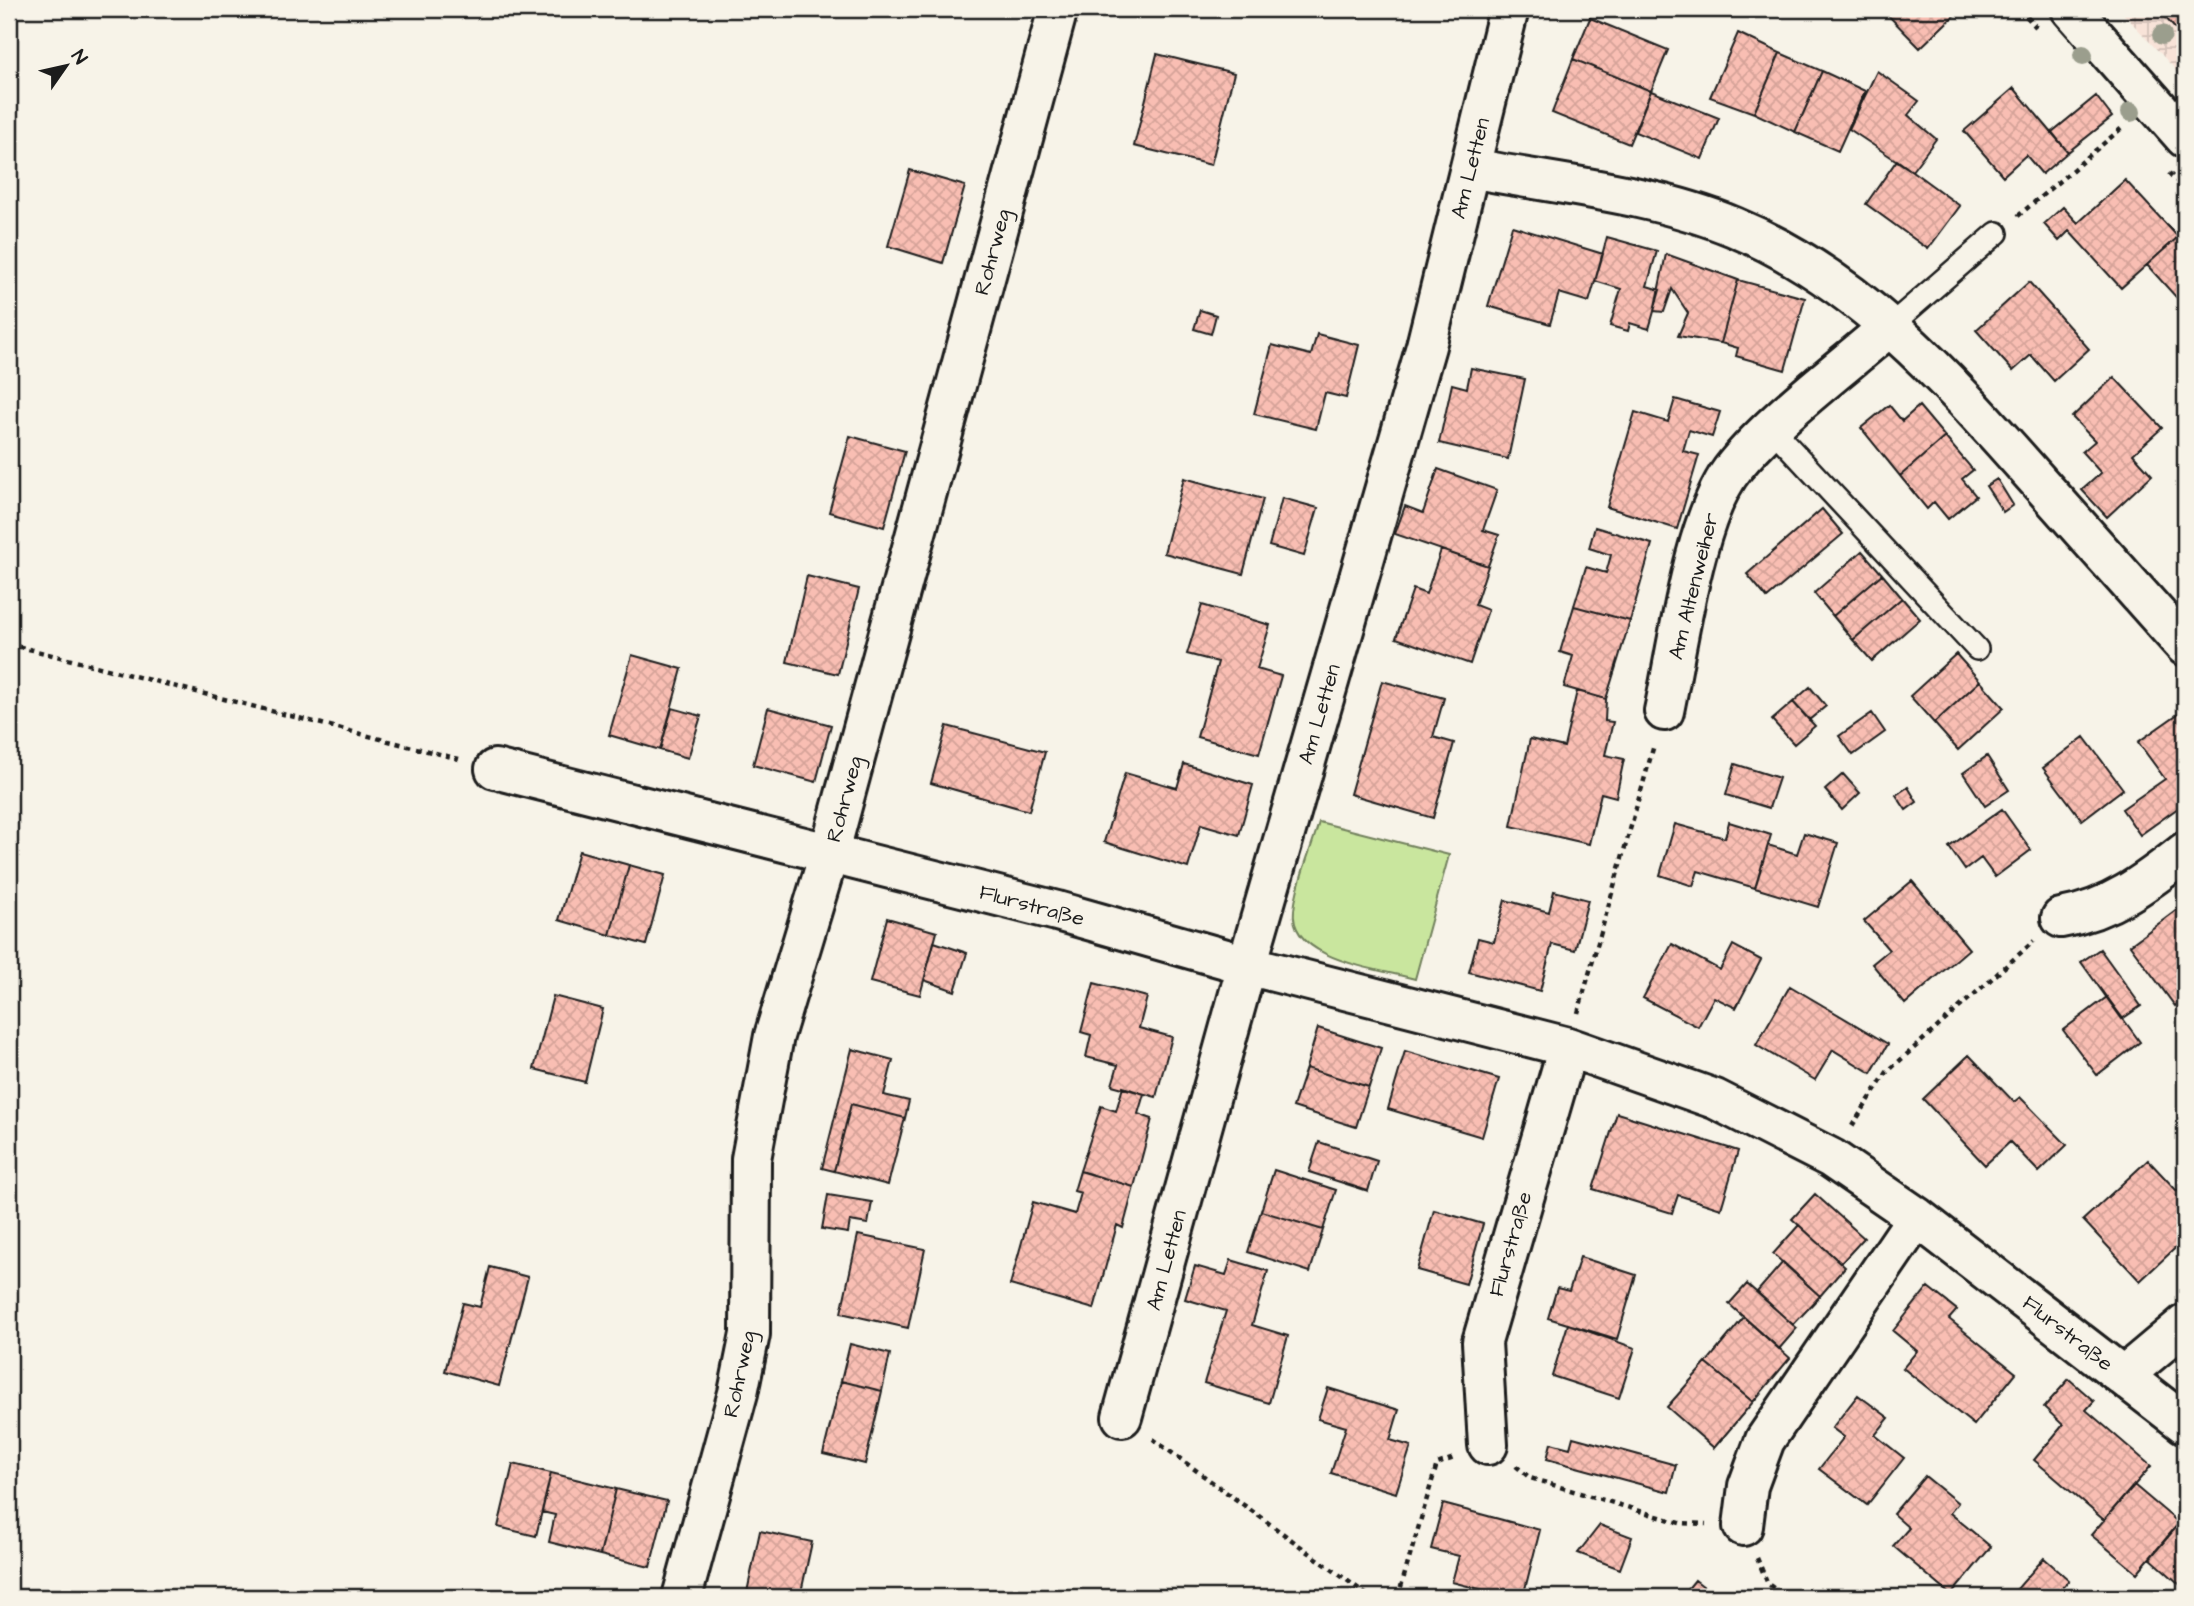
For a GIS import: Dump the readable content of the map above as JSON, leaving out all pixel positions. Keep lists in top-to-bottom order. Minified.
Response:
{"streets":{"street":["Am Letten","Rohrweg","Am Altenweiher","Flurstraße"]},"crossings":[["Am Letten","Flurstraße"],["Rohrweg","Flurstraße"]],"north":"top right"}
